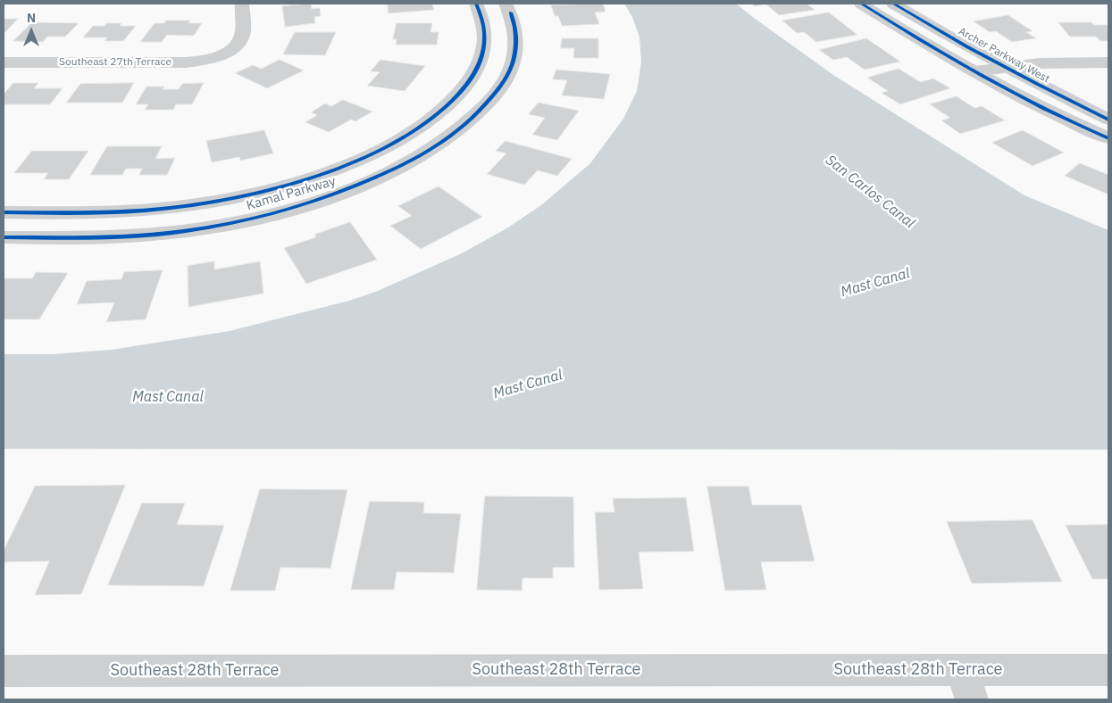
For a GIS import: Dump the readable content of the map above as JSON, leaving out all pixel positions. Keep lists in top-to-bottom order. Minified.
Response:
{"streets":{"street":["Archer Parkway West","Southeast 27th Terrace","Kamal Parkway","Southeast 28th Terrace"]},"water":["San Carlos Canal","Mast Canal"],"north":"top"}
